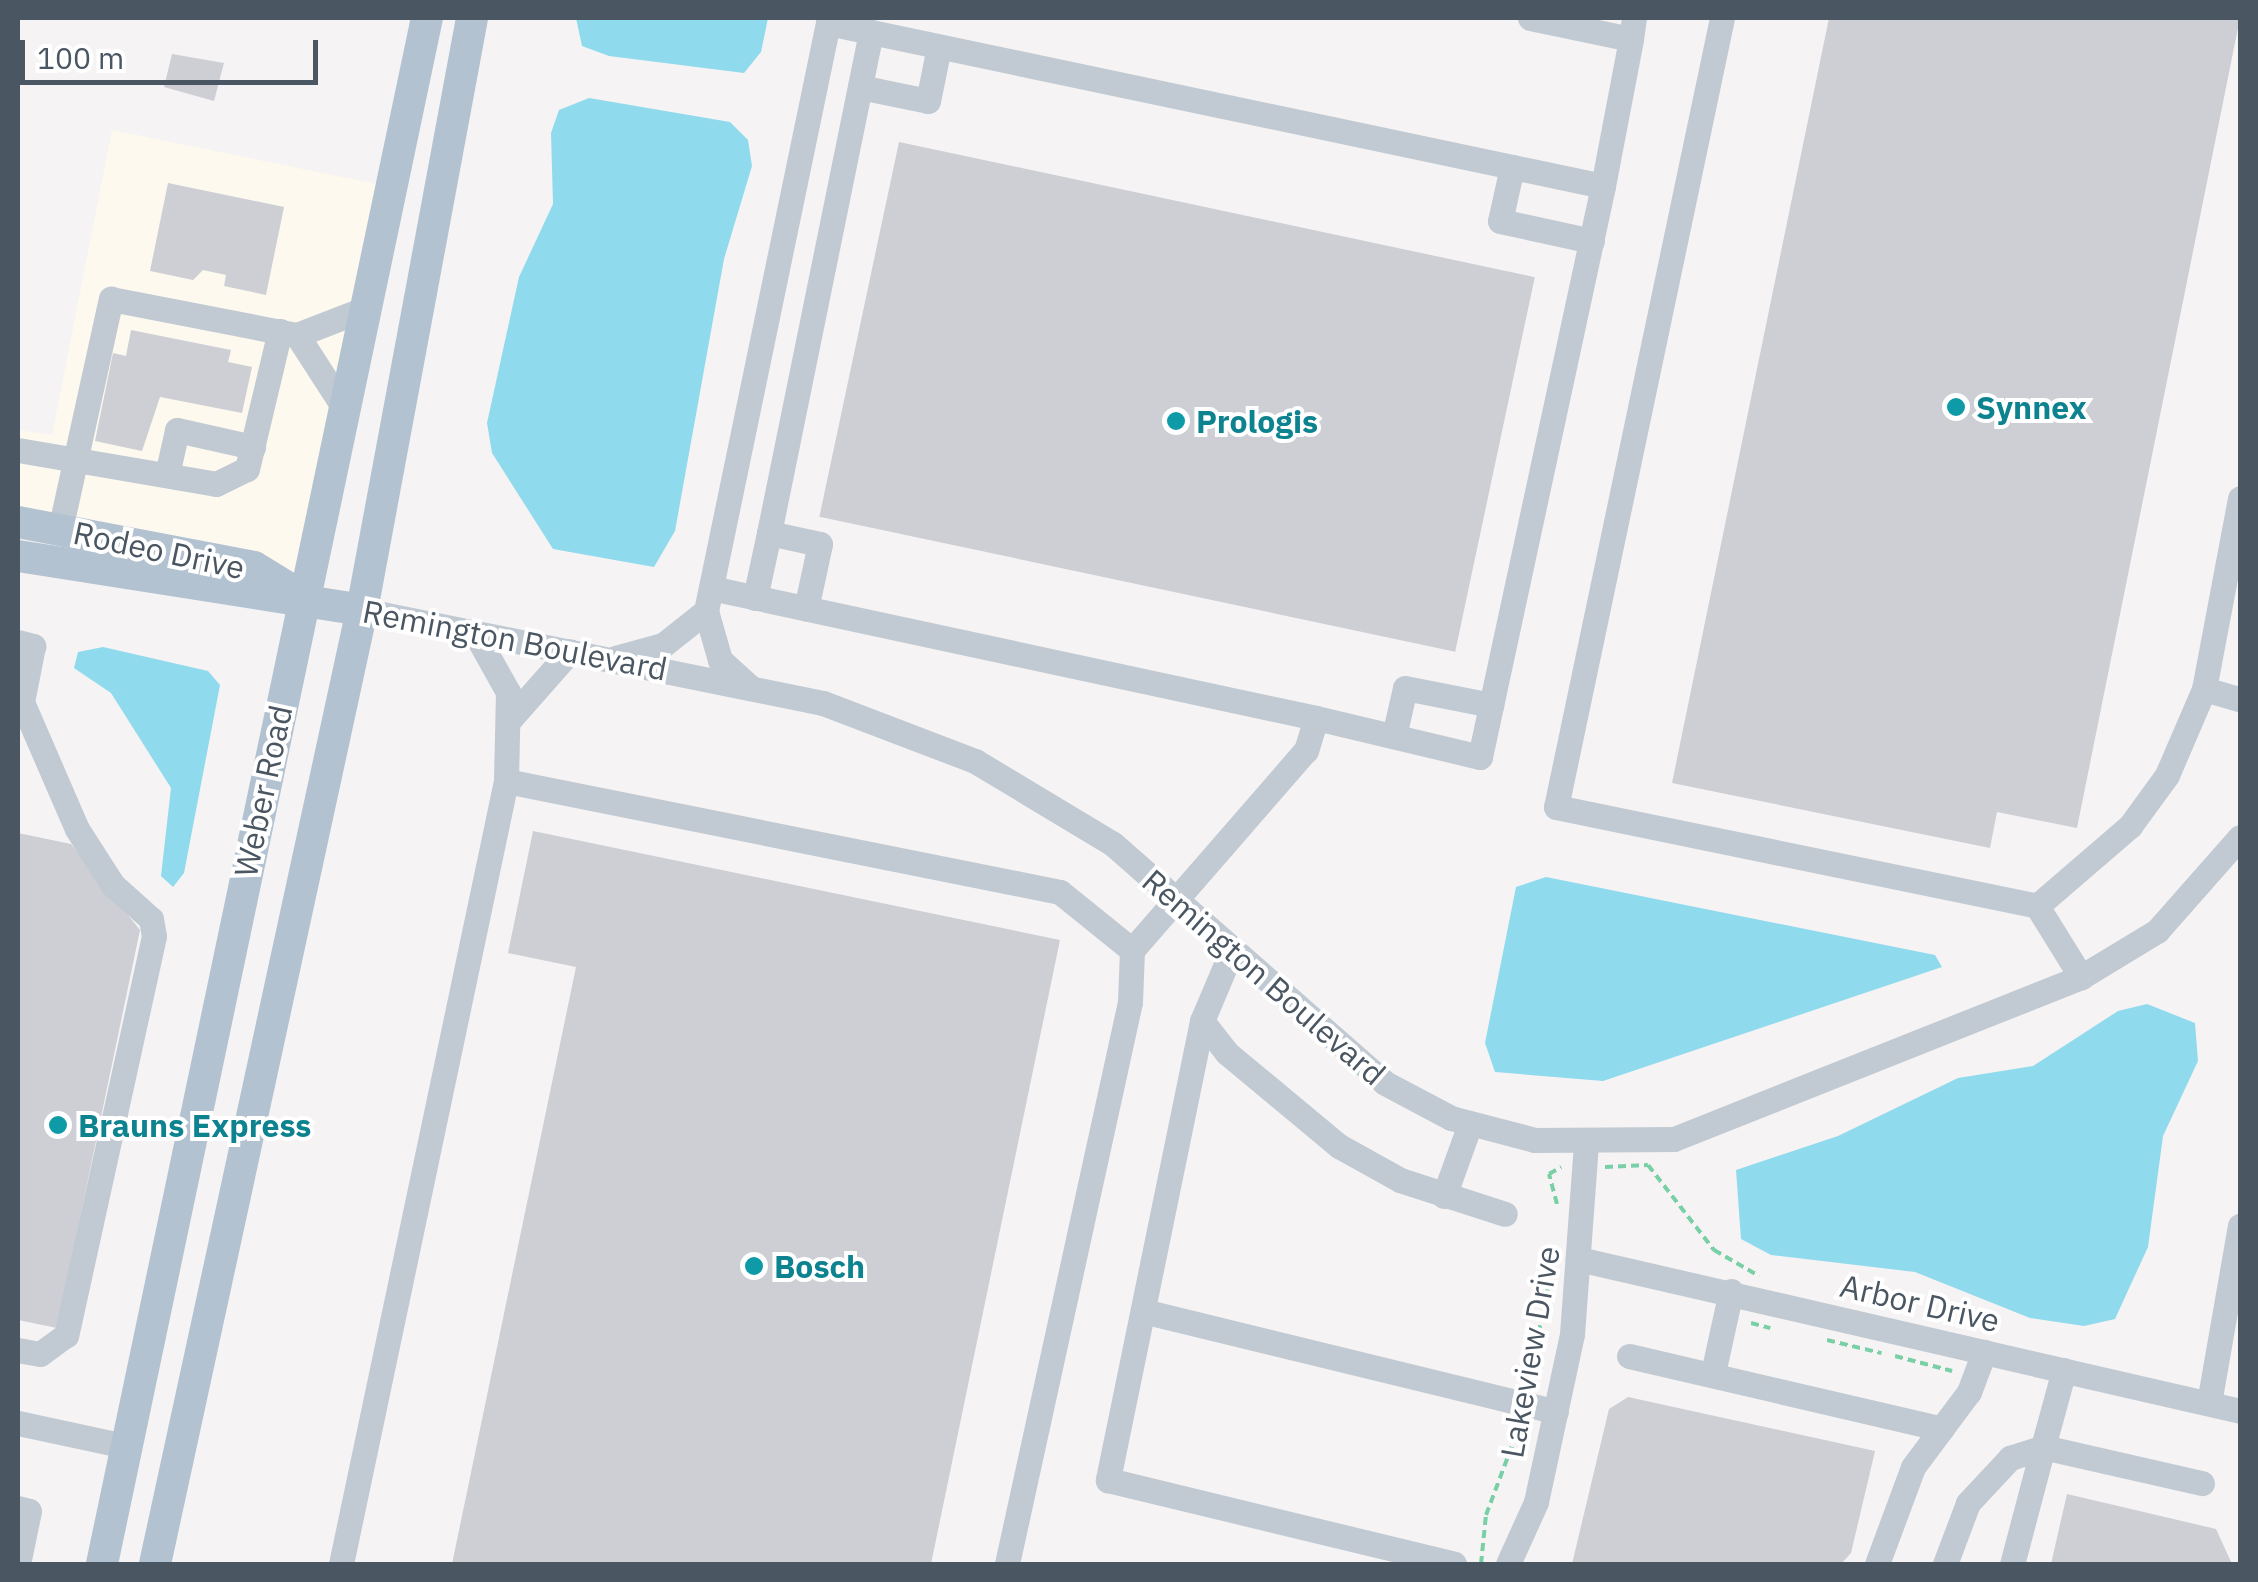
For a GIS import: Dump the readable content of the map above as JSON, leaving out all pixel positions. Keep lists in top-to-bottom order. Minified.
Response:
{"streets":{"main road":["Rodeo Drive","Remington Boulevard","Weber Road"],"street":["Arbor Drive","Lakeview Drive"]},"crossings":[["Rodeo Drive","Remington Boulevard"],["Rodeo Drive","Weber Road"],["Remington Boulevard","Weber Road"],["Remington Boulevard","Lakeview Drive"],["Arbor Drive","Lakeview Drive"]],"places":["Synnex","Prologis","Brauns Express","Bosch"],"scale_bar":"100 m"}
